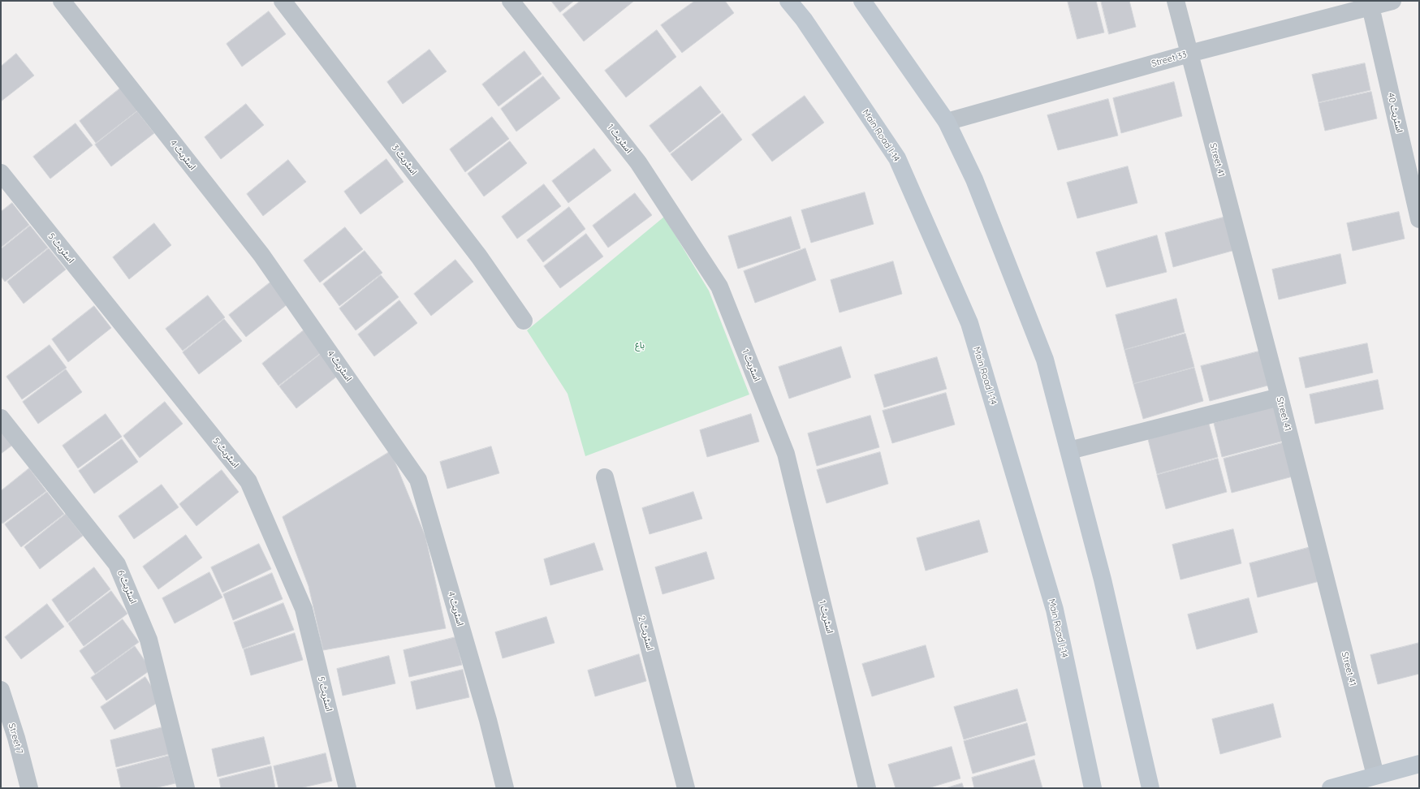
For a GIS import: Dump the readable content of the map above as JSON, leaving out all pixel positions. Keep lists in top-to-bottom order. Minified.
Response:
{"streets":{"main road":["Main Road I-14"],"street":["Street 33","اسٹریٹ 40","اسٹریٹ 1","اسٹریٹ 4","اسٹریٹ 3","Street 41","اسٹریٹ 5","اسٹریٹ 6","اسٹریٹ 2","Street 7"]},"crossings":[["Street 33","اسٹریٹ 40"],["Street 33","Street 41"]],"parks":["باغ"]}
